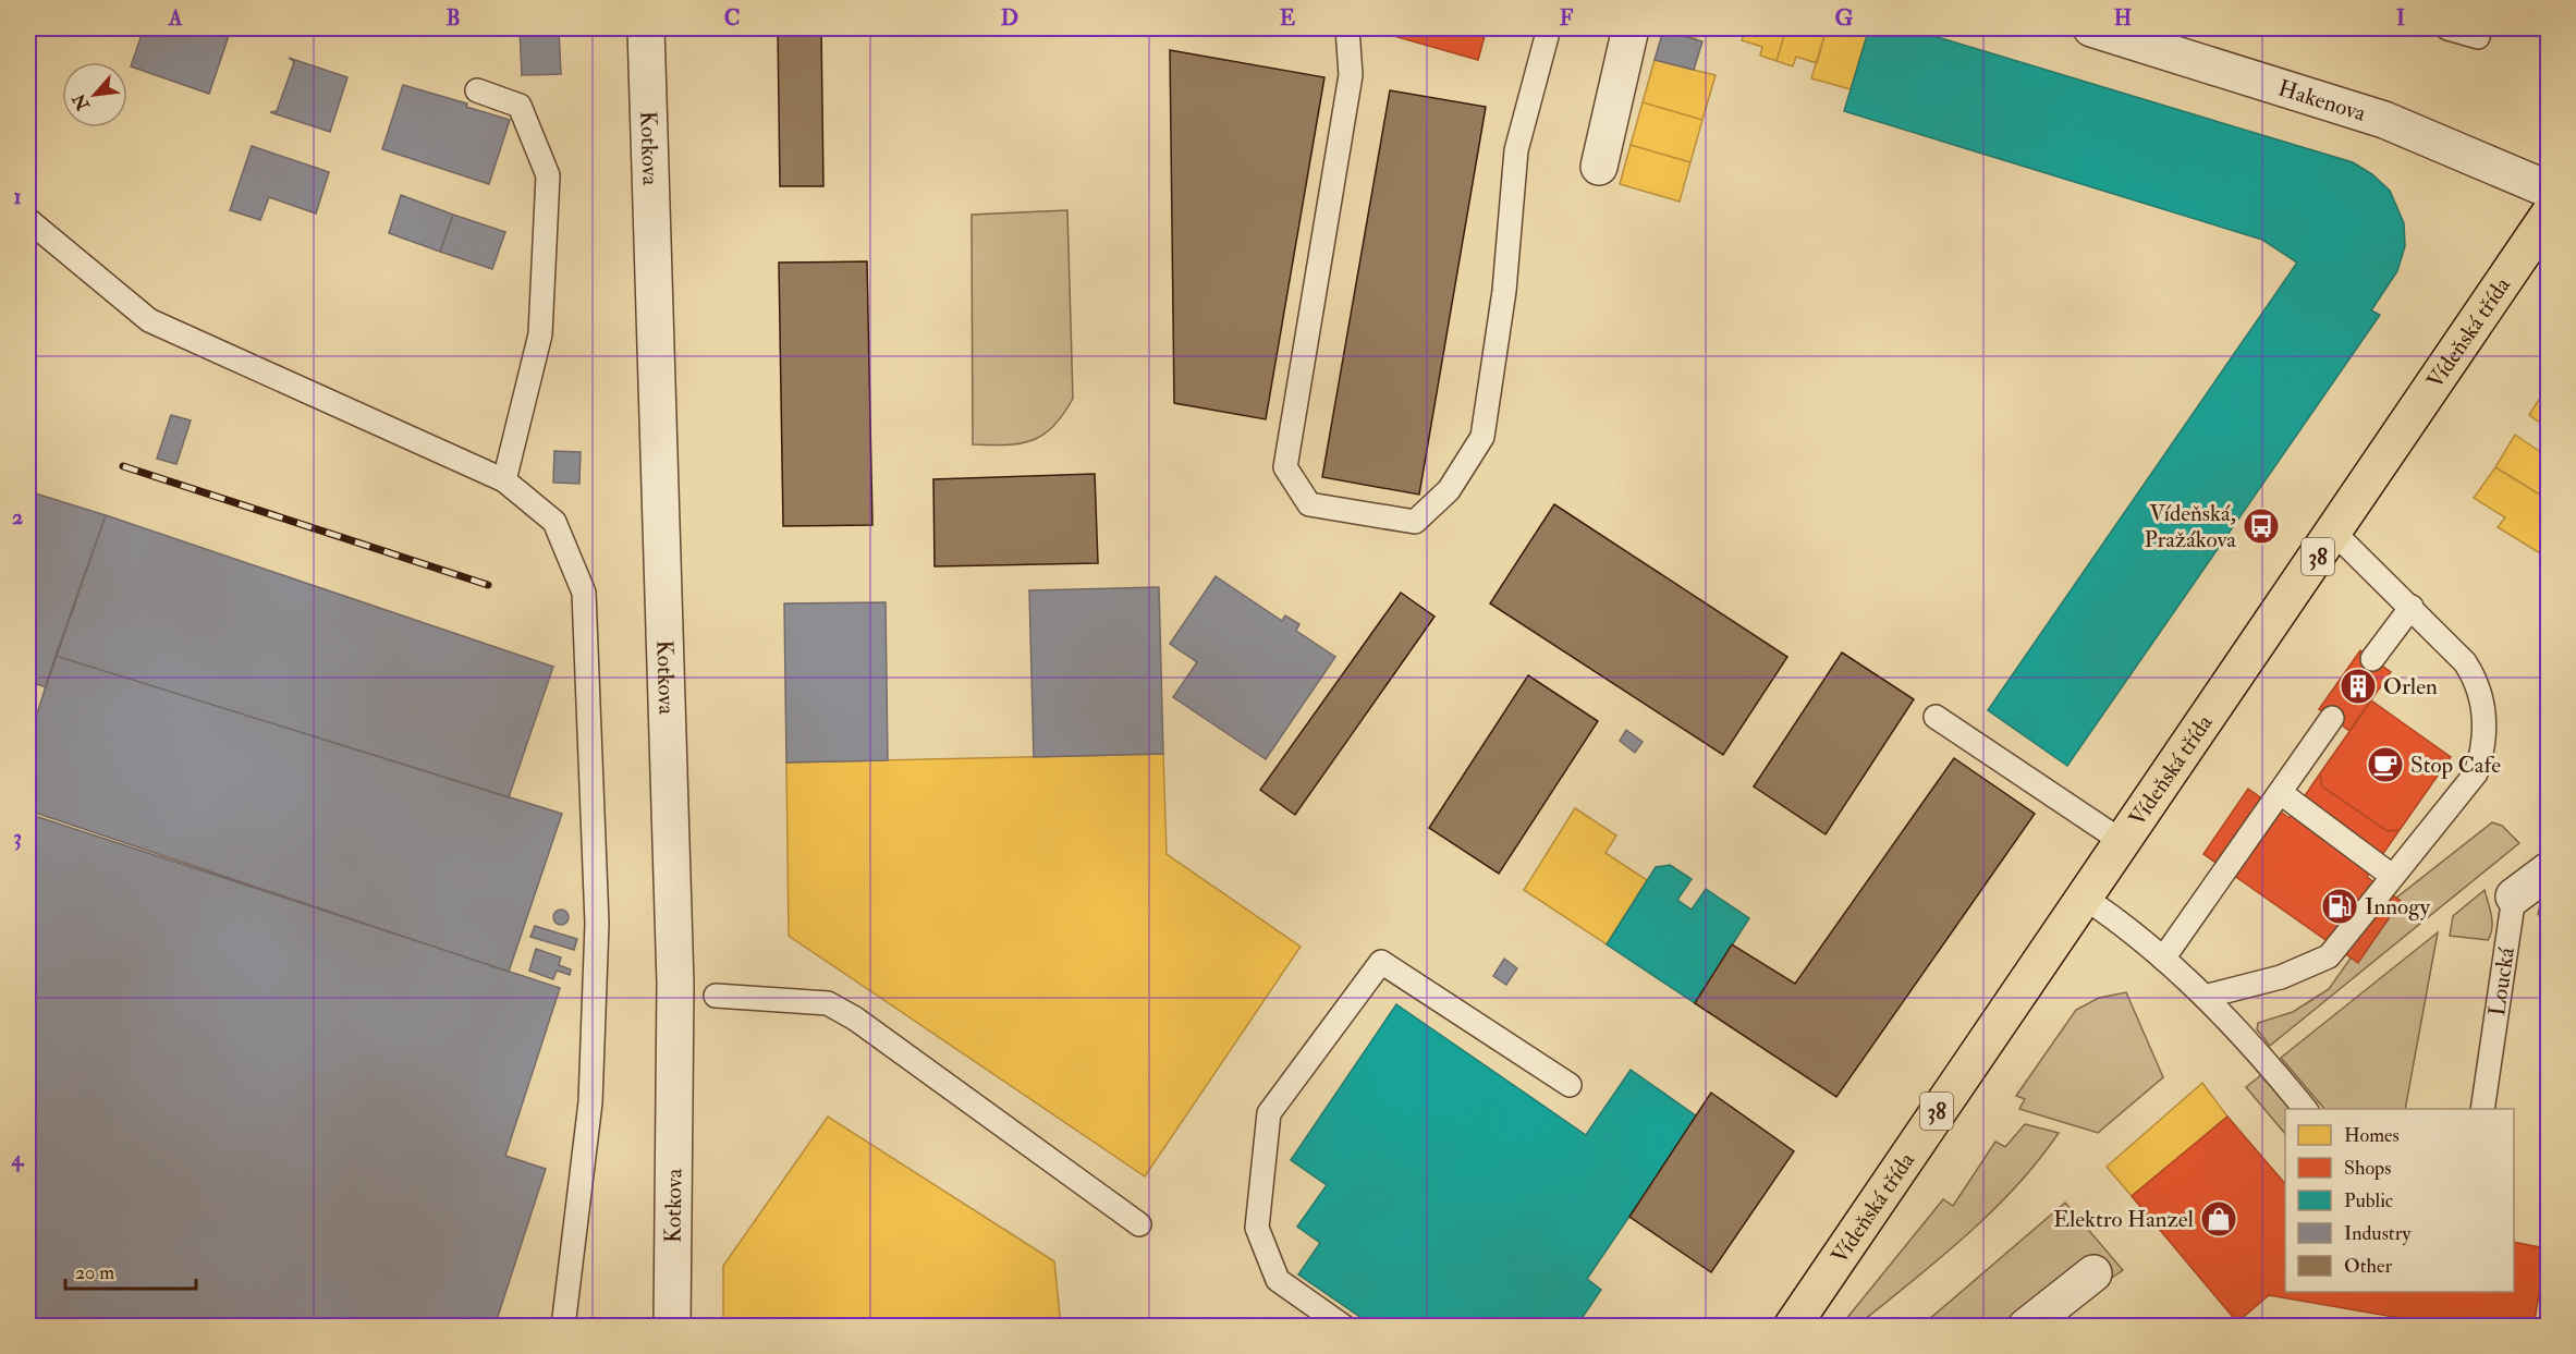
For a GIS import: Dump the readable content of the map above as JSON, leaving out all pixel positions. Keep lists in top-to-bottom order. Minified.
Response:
{"streets":{"main road":["Vídeňská třída","38"],"street":["Hakenova","Kotkova","Loucká"]},"places":{"bus stop":["Vídeňská, Pražákova"],"building":["Orlen"],"cafe":["Stop Cafe"],"fuel station":["Innogy"],"shop":["Elektro Hanzel"]},"legend":["Homes","Shops","Public","Industry","Other"],"scale_bar":"20 m","north":"bottom left","grid":{"columns":["A","B","C","D","E","F","G","H","I"],"rows":["1","2","3","4"]}}
